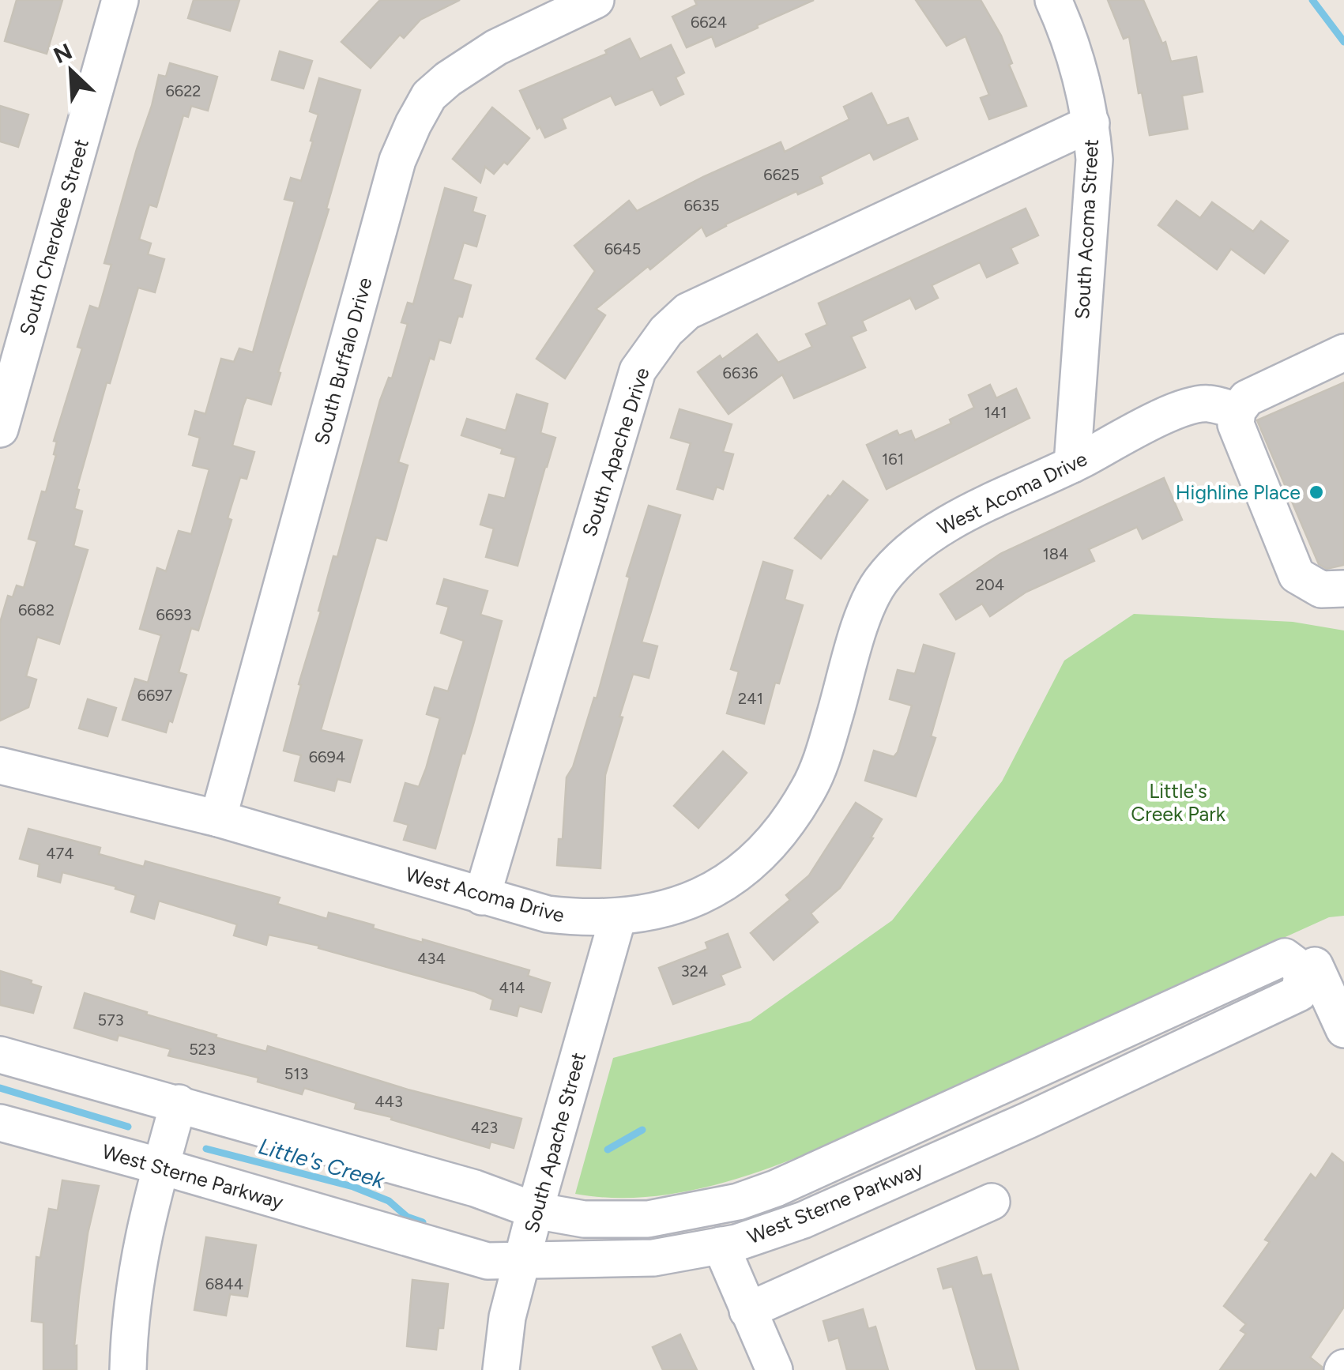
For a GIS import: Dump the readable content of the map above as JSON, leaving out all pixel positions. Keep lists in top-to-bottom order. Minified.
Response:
{"streets":{"street":["South Acoma Street","South Cherokee Street","South Buffalo Drive","South Apache Drive","West Acoma Drive","South Apache Street","West Sterne Parkway"]},"crossings":[["South Acoma Street","South Apache Drive"],["South Acoma Street","West Acoma Drive"],["South Buffalo Drive","West Acoma Drive"],["South Apache Drive","West Acoma Drive"],["West Acoma Drive","South Apache Street"],["South Apache Street","West Sterne Parkway"]],"water":["Little's Creek"],"parks":["Little's Creek Park"],"places":["Highline Place"],"house_numbers":["6624","6622","6625","6635","6645","6636","141","161","184","204","6682","6693","6697","241","6694","474","434","324","414","573","523","513","443","423","6844"],"north":"top left"}
